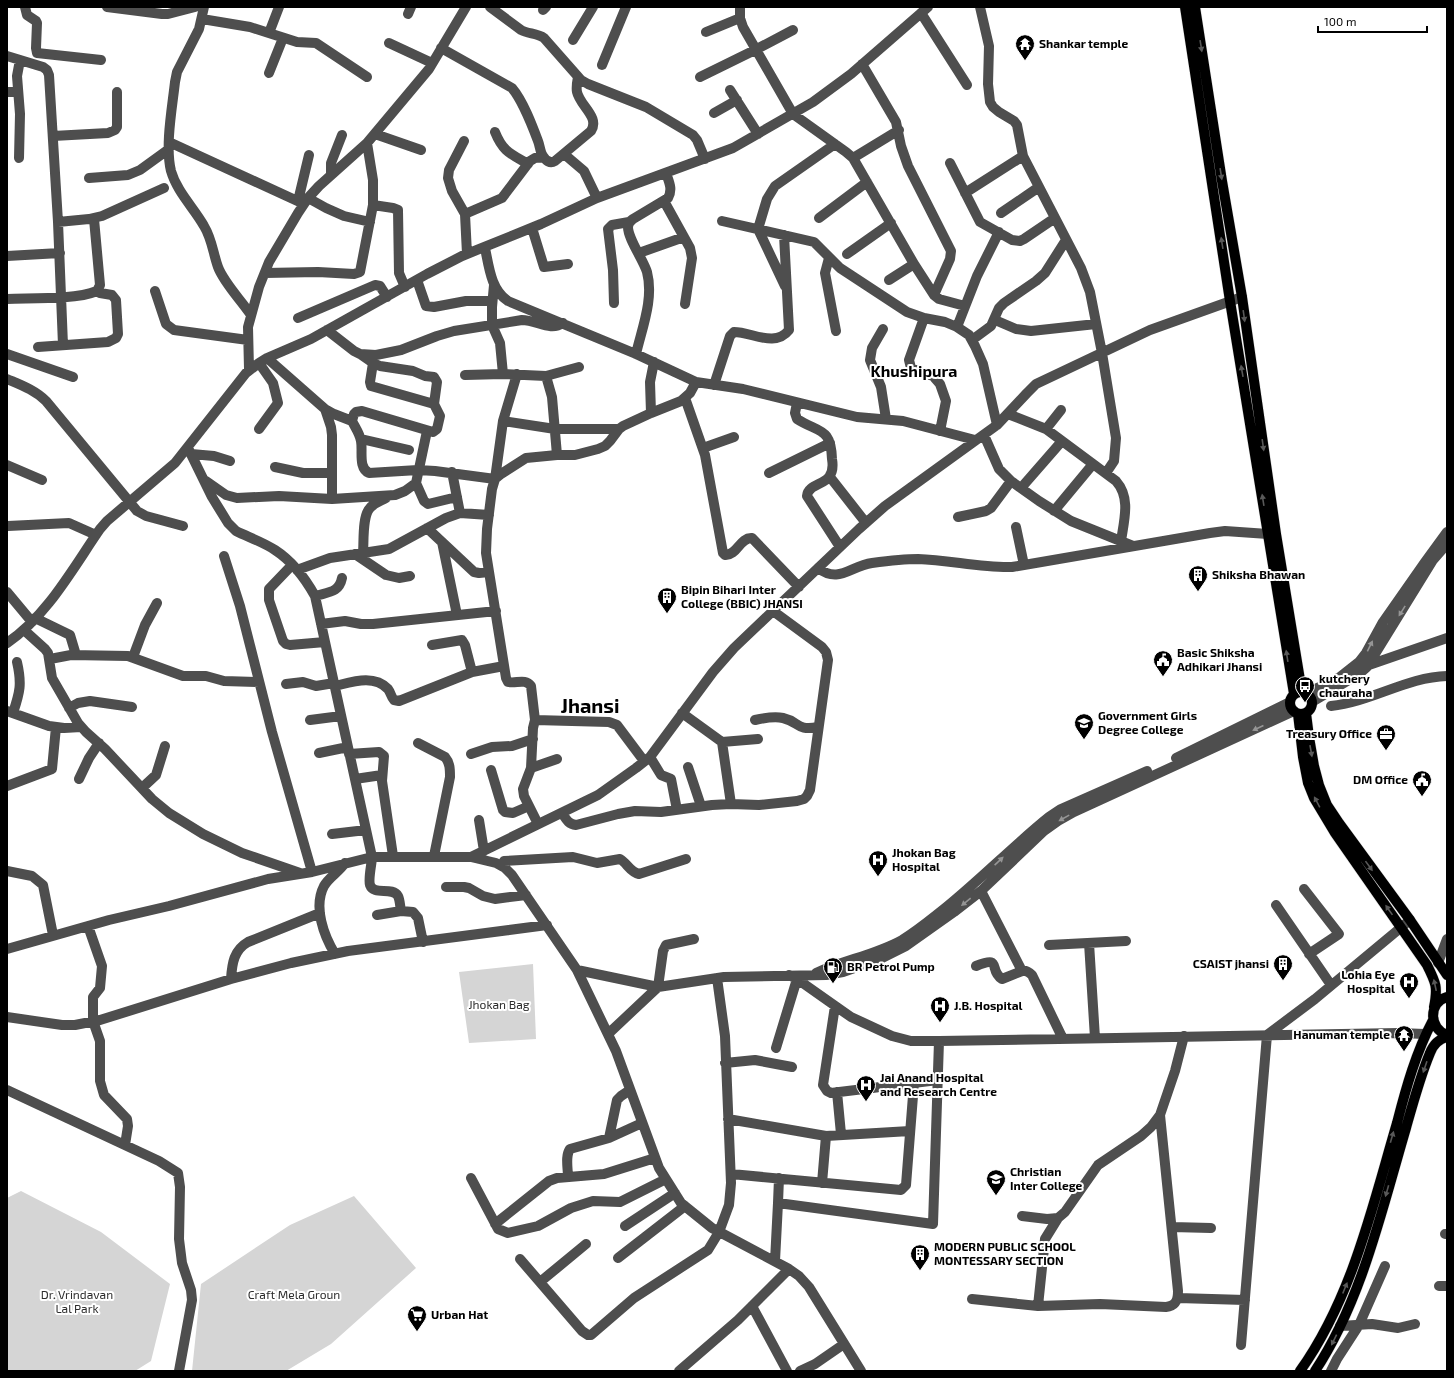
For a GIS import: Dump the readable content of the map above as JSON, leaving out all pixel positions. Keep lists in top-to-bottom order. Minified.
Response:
{"districts":["Khushipura","Jhansi"],"parks":["Jhokan Bag","Dr. Vrindavan Lal Park","Craft Mela Groun"],"places":{"temple":["Shankar temple","Hanuman temple"],"building":["Shiksha Bhawan","Bipin Bihari Inter College (BBIC) JHANSI","CSAIST jhansi","MODERN PUBLIC SCHOOL MONTESSARY SECTION"],"public building":["Basic Shiksha Adhikari Jhansi","DM Office"],"bus stop":["kutchery chauraha"],"school or university":["Government Girls Degree College","Christian Inter College"],"office":["Treasury Office"],"hospital":["Jhokan Bag Hospital","Lohia Eye Hospital","J.B. Hospital","Jai Anand Hospital and Research Centre"],"fuel station":["BR Petrol Pump"],"supermarket":["Urban Hat"]},"scale_bar":"100 m"}
